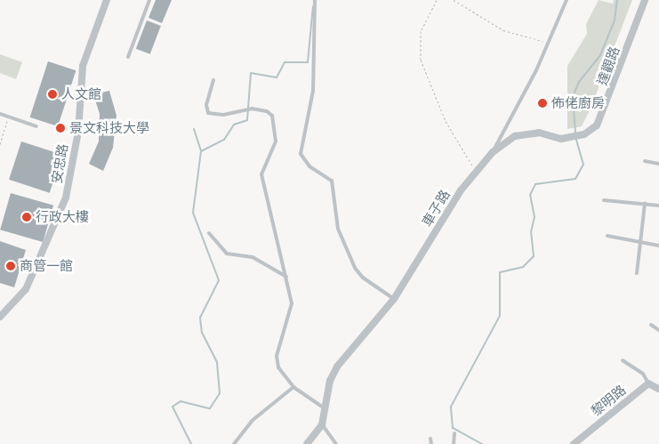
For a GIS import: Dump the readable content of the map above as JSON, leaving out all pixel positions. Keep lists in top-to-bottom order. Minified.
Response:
{"streets":{"street":["達觀路","安忠路","車子路","黎明路"]},"crossings":[["達觀路","車子路"]],"places":["人文館","佈佬廚房","景文科技大學","行政大樓","商管一館"]}
